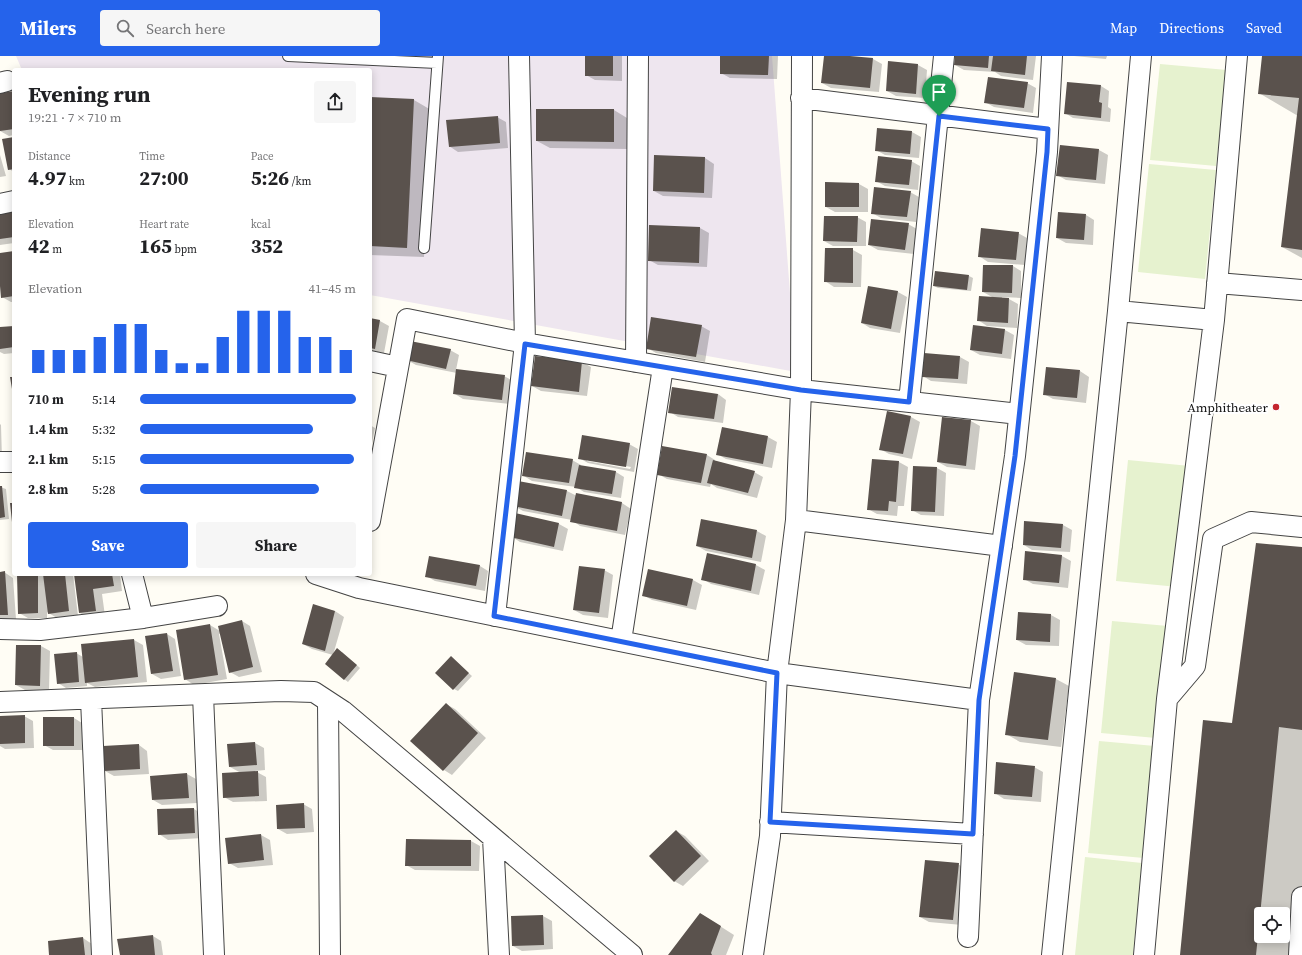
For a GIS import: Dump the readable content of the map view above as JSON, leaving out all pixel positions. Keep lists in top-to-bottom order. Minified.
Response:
{"places":["Amphitheater"],"page":{"header":"Milers","search":"Search here","nav":["Map","Directions","Saved"],"heading":["Evening run","19:21 · 7 × 710 m"],"stats":[["Distance","4.97 km"],["Time","27:00"],["Pace","5:26 /km"],["Elevation","42 m"],["Heart rate","165 bpm"],["kcal","352"]],"chart":["Elevation","41–45 m"],"list":[{"name":"710 m","note":"5:14"},{"name":"1.4 km","note":"5:32"},{"name":"2.1 km","note":"5:15"},{"name":"2.8 km","note":"5:28"}],"buttons":["Save","Share"]}}
